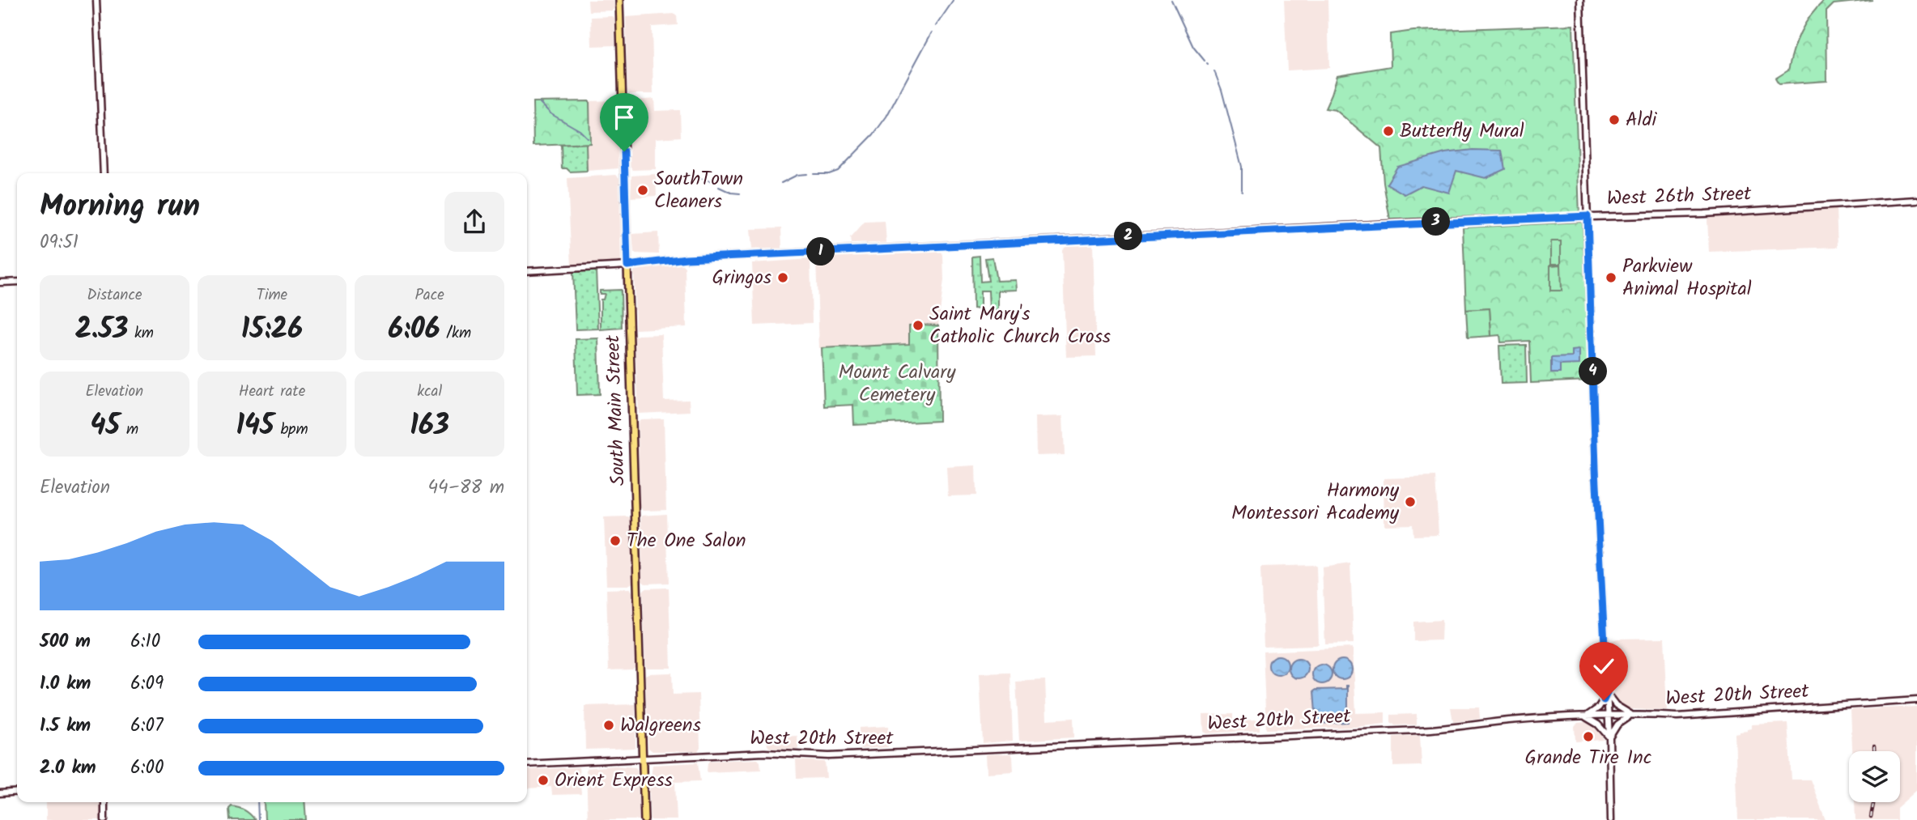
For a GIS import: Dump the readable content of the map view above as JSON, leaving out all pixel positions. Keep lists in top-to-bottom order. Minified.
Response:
{"streets":{"main road":["West 26th Street","South Main Street","West 20th Street"]},"crossings":[["West 26th Street","South Main Street"],["South Main Street","West 20th Street"]],"parks":["Mount Calvary Cemetery"],"places":["Aldi","Butterfly Mural","SouthTown Cleaners","Gringos","Parkview Animal Hospital","Saint Mary's Catholic Church Cross","Harmony Montessori Academy","The One Salon","Walgreens","Grande Tire Inc","Orient Express"],"page":{"heading":["Morning run","09:51"],"pins":["3","2","1","4"],"stats":[["Distance","2.53 km"],["Time","15:26"],["Pace","6:06 /km"],["Elevation","45 m"],["Heart rate","145 bpm"],["kcal","163"]],"chart":["Elevation","44–88 m"],"list":[{"name":"500 m","note":"6:10"},{"name":"1.0 km","note":"6:09"},{"name":"1.5 km","note":"6:07"},{"name":"2.0 km","note":"6:00"}]}}
